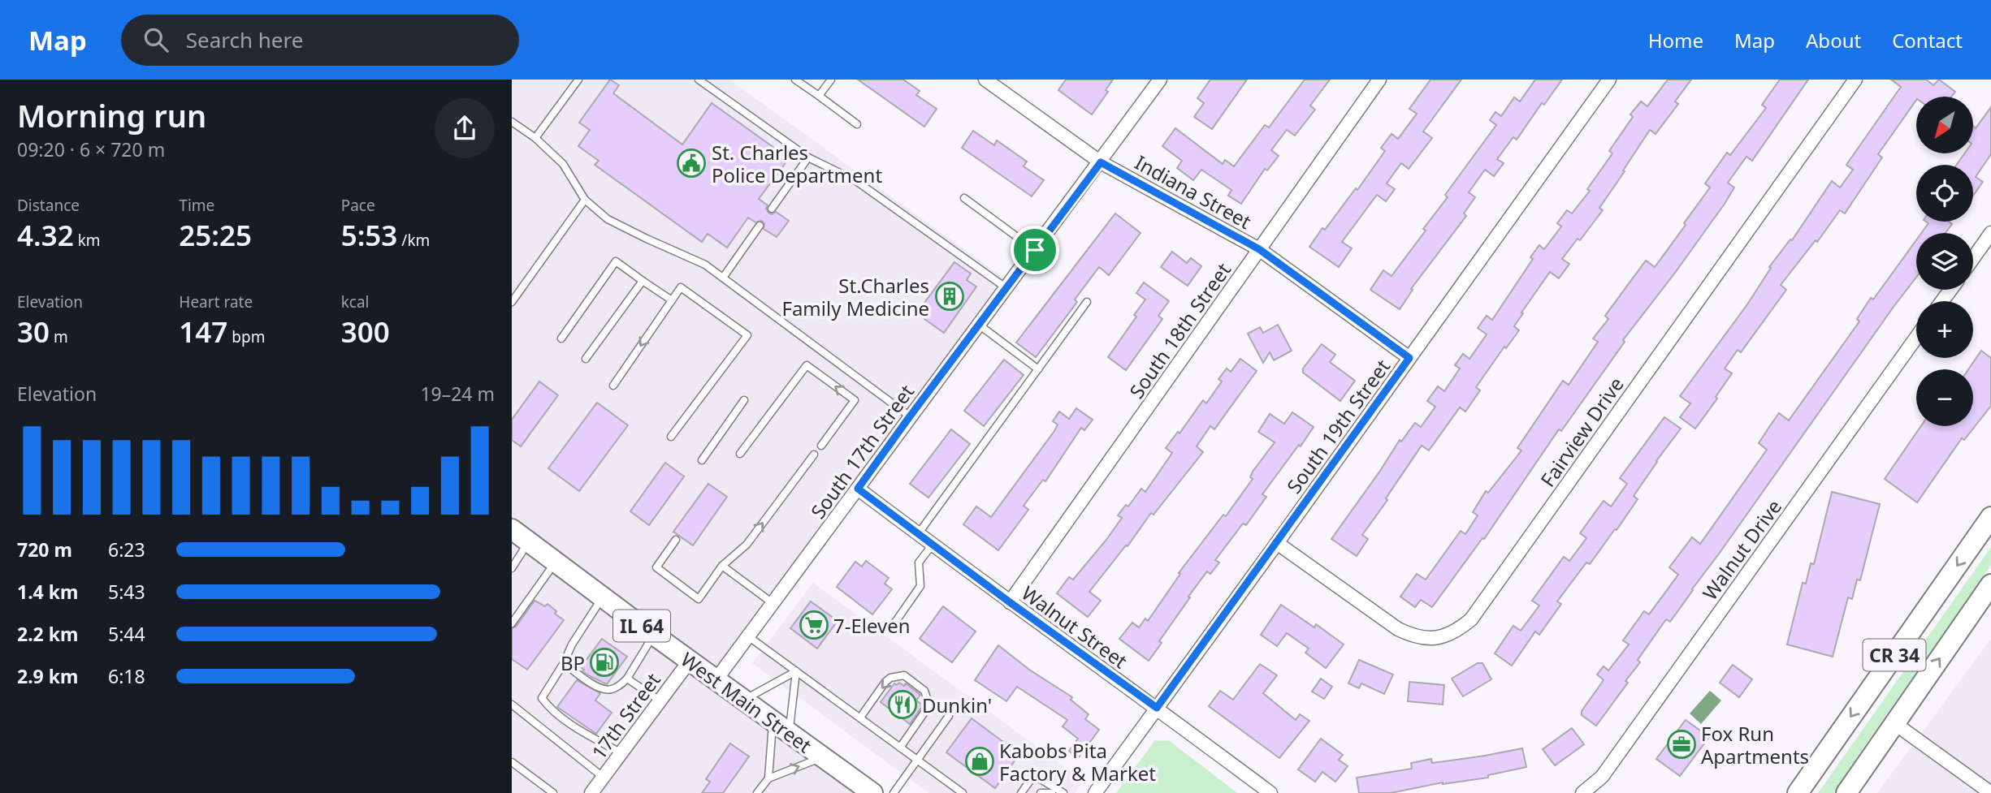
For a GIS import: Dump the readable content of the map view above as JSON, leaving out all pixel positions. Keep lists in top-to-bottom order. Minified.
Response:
{"streets":{"main road":["IL 64","CR 34","West Main Street"],"street":["Indiana Street","South 18th Street","South 19th Street","Fairview Drive","South 17th Street","Walnut Drive","Walnut Street","17th Street"]},"crossings":[["Indiana Street","South 18th Street"],["Indiana Street","South 19th Street"],["Indiana Street","South 17th Street"],["South 18th Street","Walnut Street"],["South 19th Street","Fairview Drive"],["South 19th Street","Walnut Street"],["South 17th Street","Walnut Street"],["South 17th Street","West Main Street"],["West Main Street","17th Street"]],"places":{"public building":["St. Charles Police Department"],"building":["St.Charles Family Medicine"],"supermarket":["7-Eleven"],"fuel station":["BP"],"restaurant":["Dunkin'"],"office":["Fox Run Apartments"],"shop":["Kabobs Pita Factory & Market"]},"north":"bottom left","page":{"header":"Map","search":"Search here","nav":["Home","Map","About","Contact"],"heading":["Morning run","09:20 · 6 × 720 m"],"map_buttons":["+","−"],"stats":[["Distance","4.32 km"],["Time","25:25"],["Pace","5:53 /km"],["Elevation","30 m"],["Heart rate","147 bpm"],["kcal","300"]],"chart":["Elevation","19–24 m"],"list":[{"name":"720 m","note":"6:23"},{"name":"1.4 km","note":"5:43"},{"name":"2.2 km","note":"5:44"},{"name":"2.9 km","note":"6:18"}]}}
